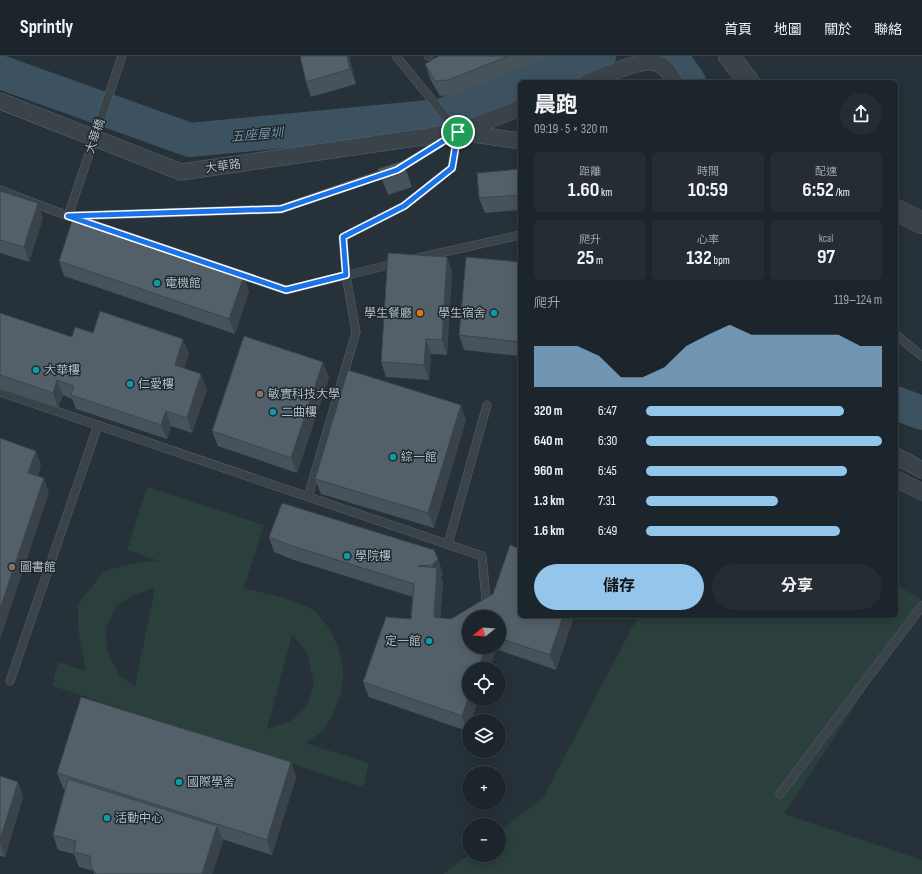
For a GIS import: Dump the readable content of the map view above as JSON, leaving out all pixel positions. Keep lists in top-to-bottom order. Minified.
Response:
{"streets":{"street":["大華路"],"lane":["大華橋"]},"water":["五座屋圳"],"places":["電機館","學生餐廳","學生宿舍","大華樓","仁愛樓","敏實科技大學","二曲樓","綜一館","學院樓","圖書館","定一館","國際學舍","活動中心"],"north":"left","page":{"header":"Sprintly","nav":["首頁","地圖","關於","聯絡"],"heading":["晨跑","09:19 · 5 × 320 m"],"stats":[["距離","1.60 km"],["時間","10:59"],["配速","6:52 /km"],["爬升","25 m"],["心率","132 bpm"],["kcal","97"]],"chart":["爬升","119–124 m"],"list":[{"name":"320 m","note":"6:47"},{"name":"640 m","note":"6:30"},{"name":"960 m","note":"6:45"},{"name":"1.3 km","note":"7:31"},{"name":"1.6 km","note":"6:49"}],"buttons":["儲存","分享"],"map_buttons":["+","−"]}}
